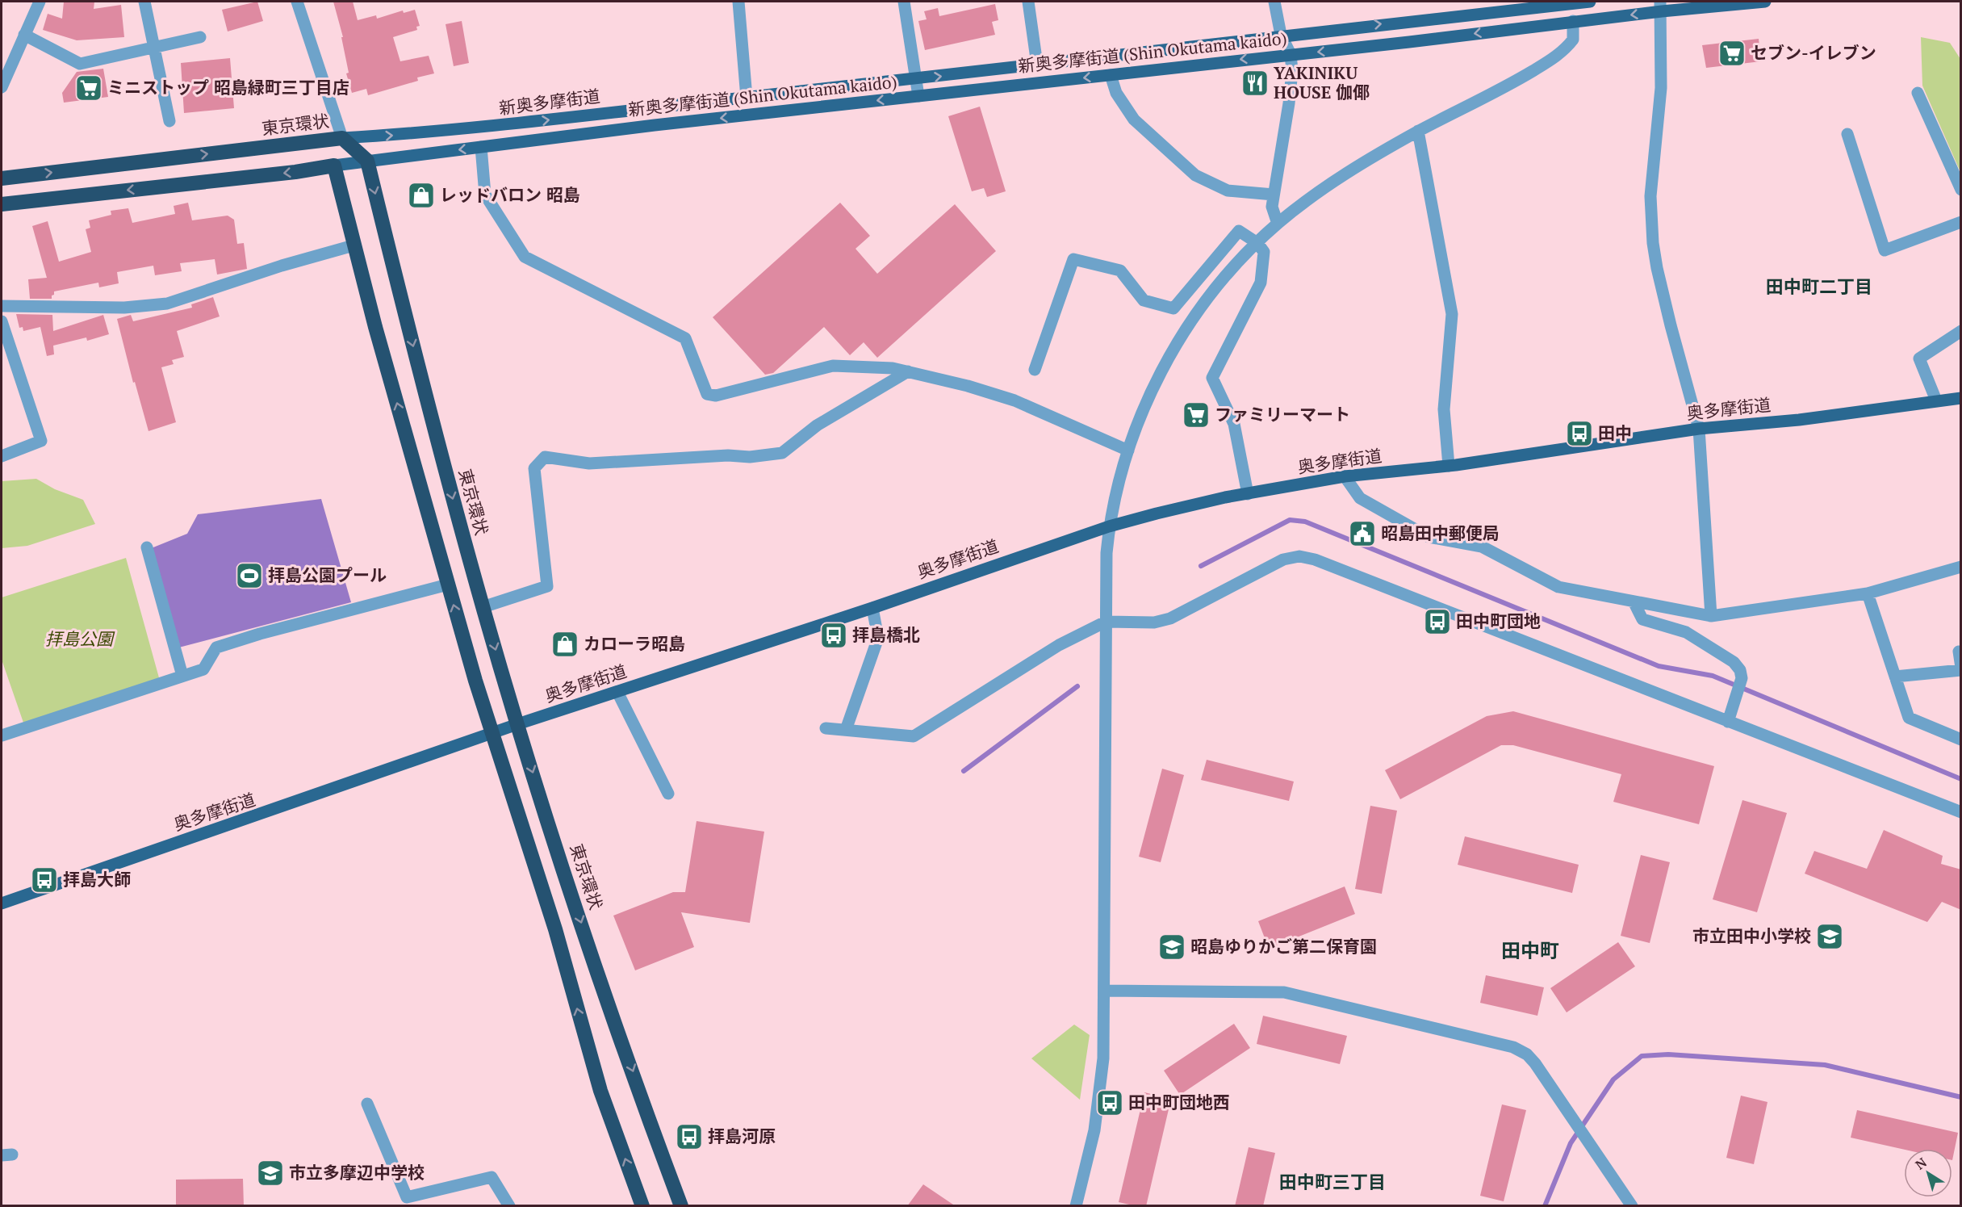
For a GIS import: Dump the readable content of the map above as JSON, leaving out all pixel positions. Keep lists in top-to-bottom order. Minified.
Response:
{"streets":{"highway":["東京環状"],"main road":["新奥多摩街道 (Shin Okutama kaido)","新奥多摩街道","奥多摩街道"]},"crossings":[["新奥多摩街道 (Shin Okutama kaido)","新奥多摩街道"],["新奥多摩街道","東京環状"],["東京環状","奥多摩街道"]],"districts":["田中町二丁目","田中町","田中町三丁目"],"parks":["拝島公園"],"places":{"supermarket":["セブン-イレブン","ミニストップ 昭島緑町三丁目店","ファミリーマート"],"restaurant":["YAKINIKU HOUSE 伽倻"],"shop":["レッドバロン 昭島","カローラ昭島"],"bus stop":["田中","田中町団地","拝島橋北","拝島大師","田中町団地西","拝島河原"],"public building":["昭島田中郵便局"],"sports":["拝島公園プール"],"school or university":["市立田中小学校","昭島ゆりかご第二保育園","市立多摩辺中学校"]},"north":"top left"}
